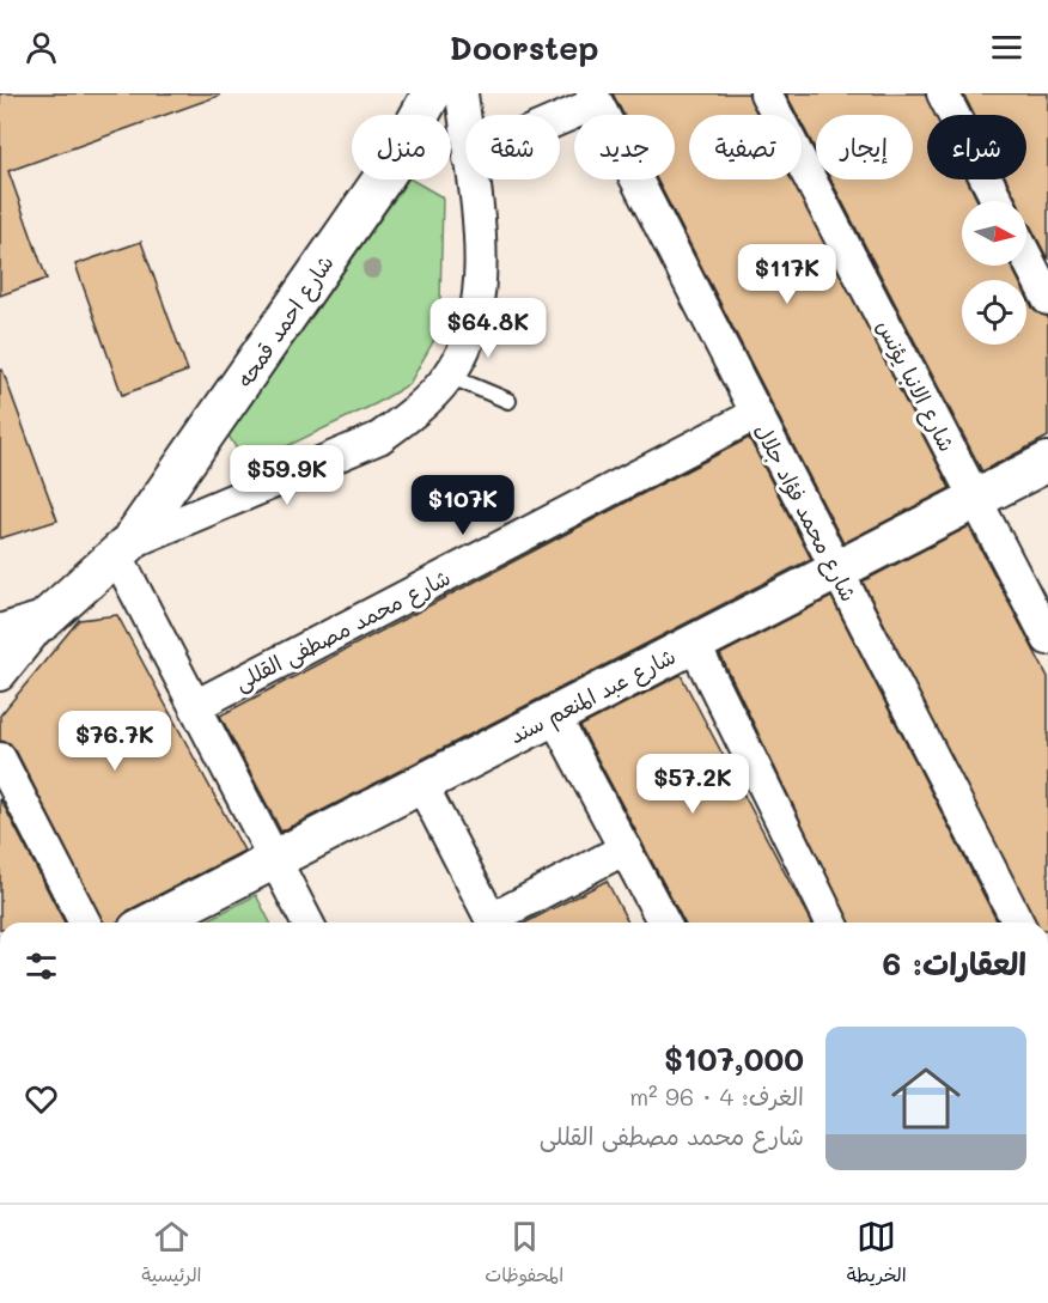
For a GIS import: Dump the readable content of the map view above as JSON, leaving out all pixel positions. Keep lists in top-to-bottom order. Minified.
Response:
{"streets":{"street":["شارع احمد قمحه","شارع الانبا يؤنس","شارع محمد فؤاد جلال","شارع محمد مصطفى القللى","شارع عبد المنعم سند"]},"crossings":[["شارع الانبا يؤنس","شارع عبد المنعم سند"],["شارع محمد فؤاد جلال","شارع محمد مصطفى القللى"],["شارع محمد فؤاد جلال","شارع عبد المنعم سند"]],"north":"right","page":{"header":"Doorstep","chip":["شراء","إيجار","تصفية","جديد","شقة","منزل"],"price":["$117K","$64.8K","$59.9K","$107K","$76.7K","$57.2K"],"heading":"العقارات: 6","list":[{"name":"$107,000","note":"الغرف: 4 · 96 m² · شارع محمد مصطفى القللى"}],"tabs":["الخريطة","المحفوظات","الرئيسية"]}}
